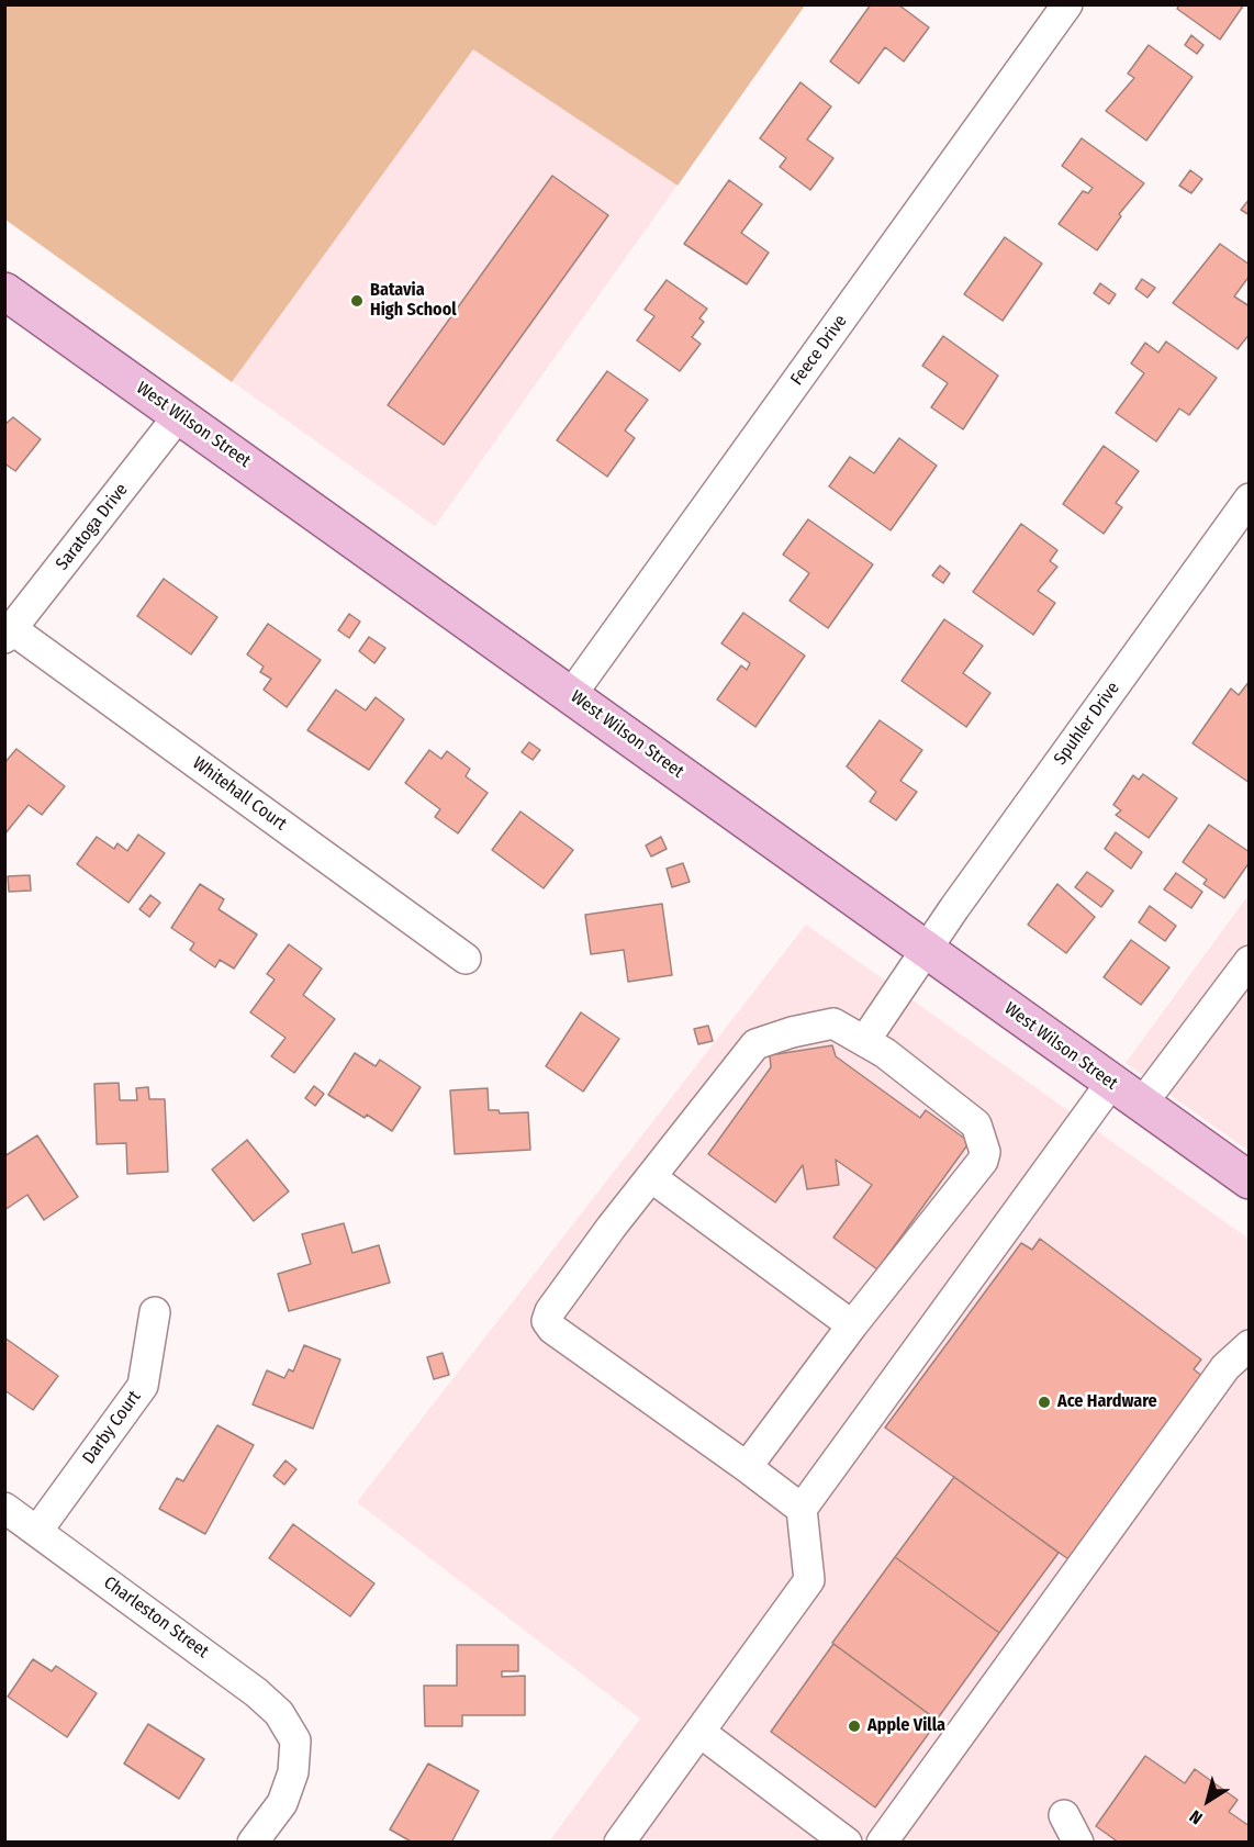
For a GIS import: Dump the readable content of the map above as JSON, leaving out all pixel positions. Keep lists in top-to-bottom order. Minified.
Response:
{"streets":{"main road":["West Wilson Street"],"street":["Feece Drive","Saratoga Drive","Spuhler Drive","Whitehall Court","Darby Court","Charleston Street"]},"crossings":[["Feece Drive","West Wilson Street"],["West Wilson Street","Saratoga Drive"],["West Wilson Street","Spuhler Drive"],["Saratoga Drive","Whitehall Court"],["Darby Court","Charleston Street"]],"places":["Batavia High School","Ace Hardware","Apple Villa"],"north":"bottom left"}
